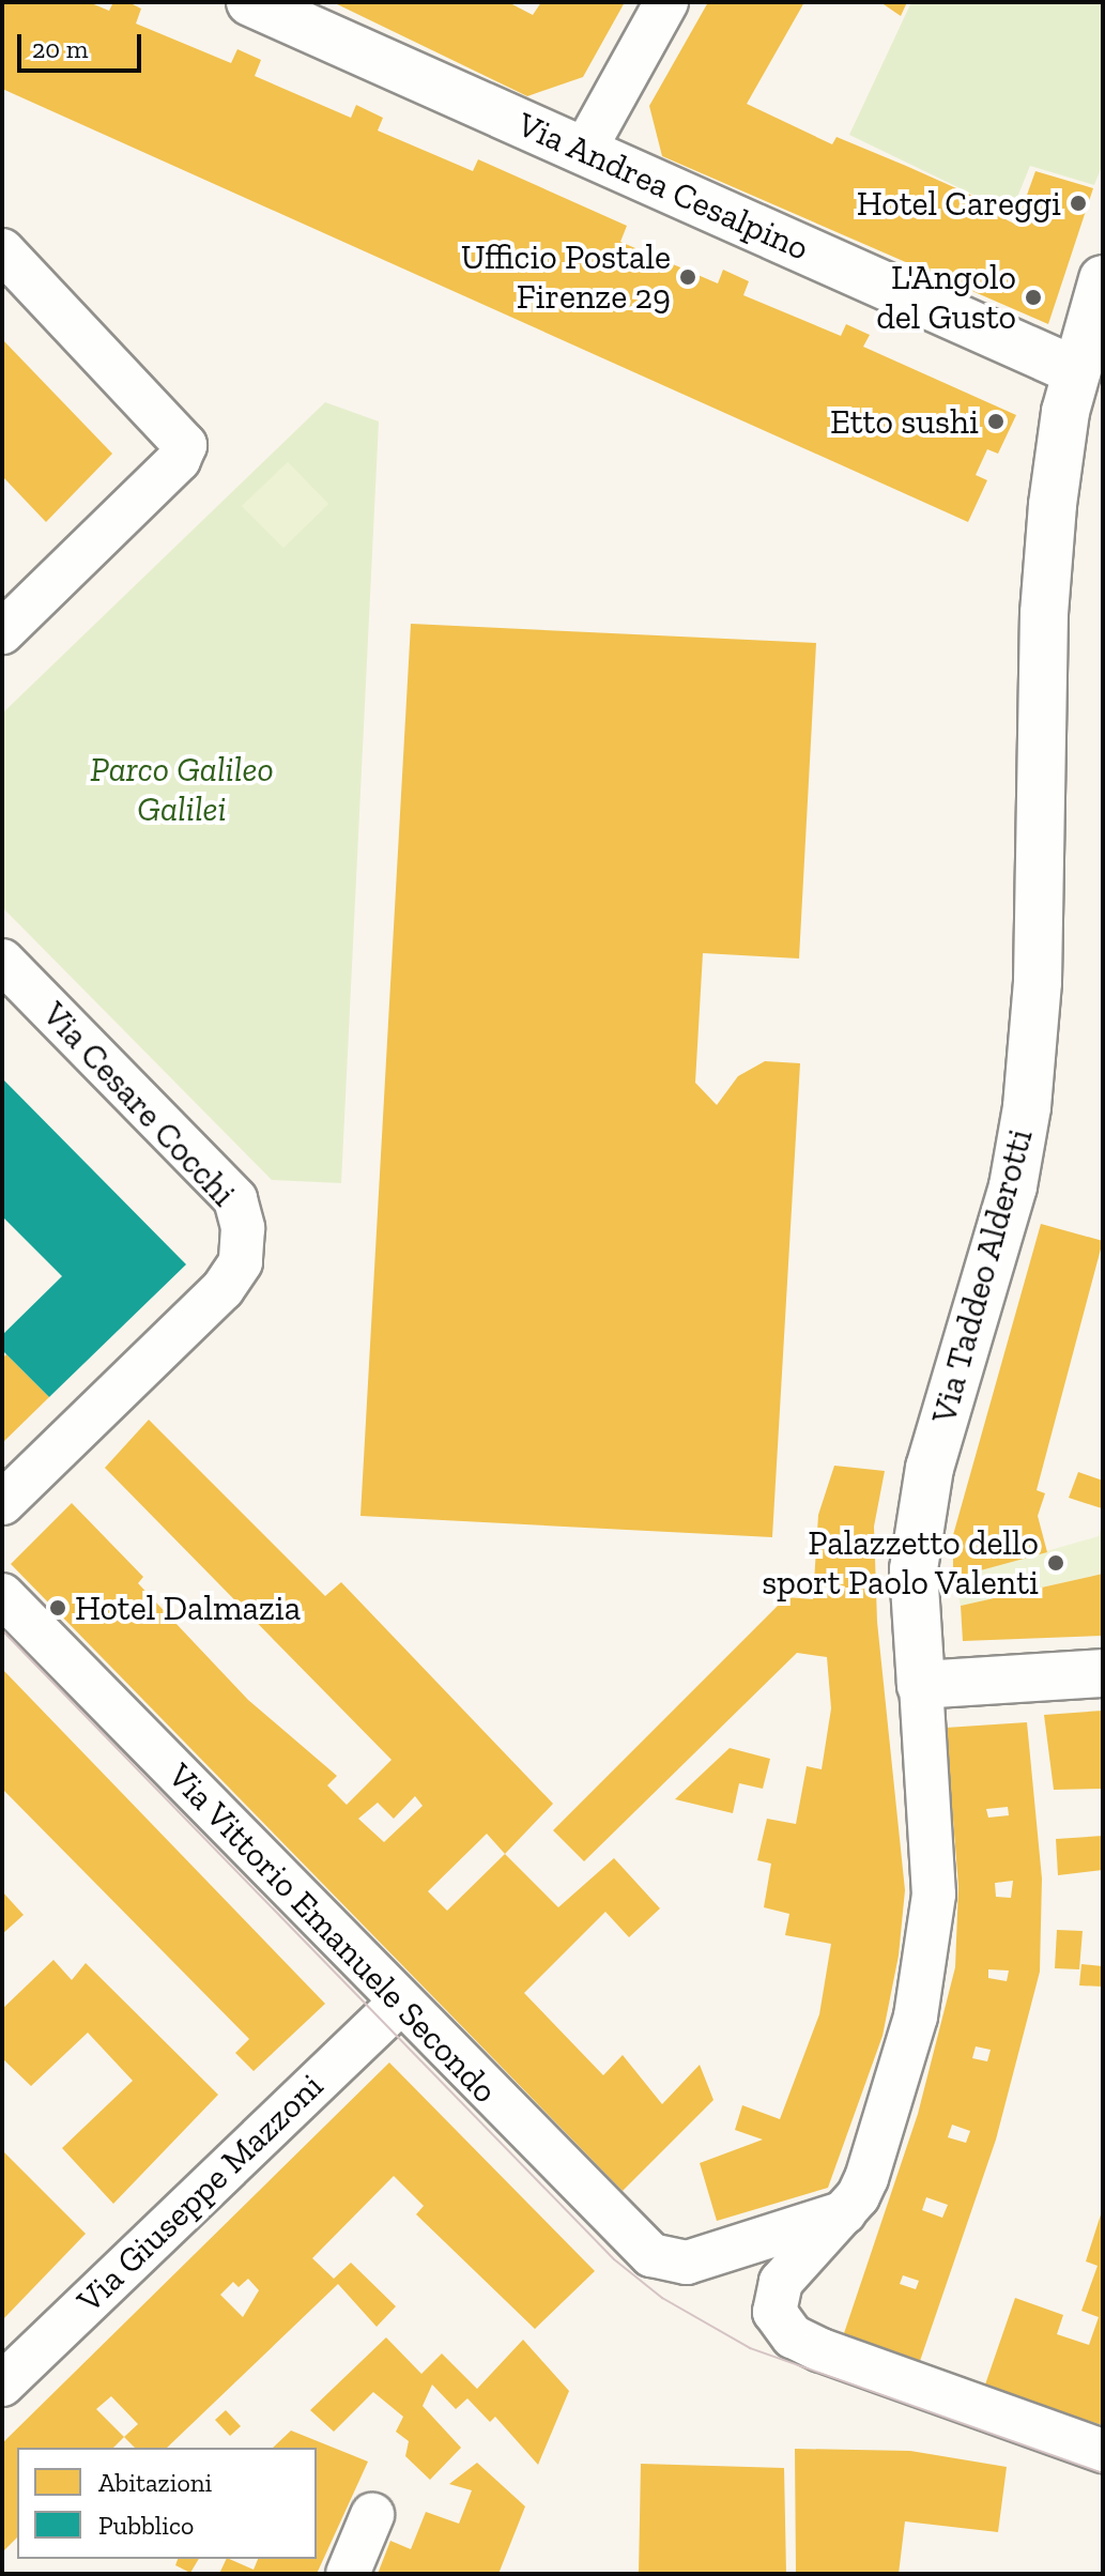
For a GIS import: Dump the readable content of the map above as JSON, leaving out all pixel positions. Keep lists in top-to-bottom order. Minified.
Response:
{"streets":{"street":["Via Andrea Cesalpino","Via Cesare Cocchi","Via Taddeo Alderotti","Via Vittorio Emanuele Secondo","Via Giuseppe Mazzoni"]},"crossings":[["Via Andrea Cesalpino","Via Taddeo Alderotti"],["Via Taddeo Alderotti","Via Vittorio Emanuele Secondo"],["Via Vittorio Emanuele Secondo","Via Giuseppe Mazzoni"]],"parks":["Parco Galileo Galilei"],"places":["Hotel Careggi","Ufficio Postale Firenze 29","L'Angolo del Gusto","Etto sushi","Palazzetto dello sport Paolo Valenti","Hotel Dalmazia"],"legend":["Abitazioni","Pubblico"],"scale_bar":"20 m"}
